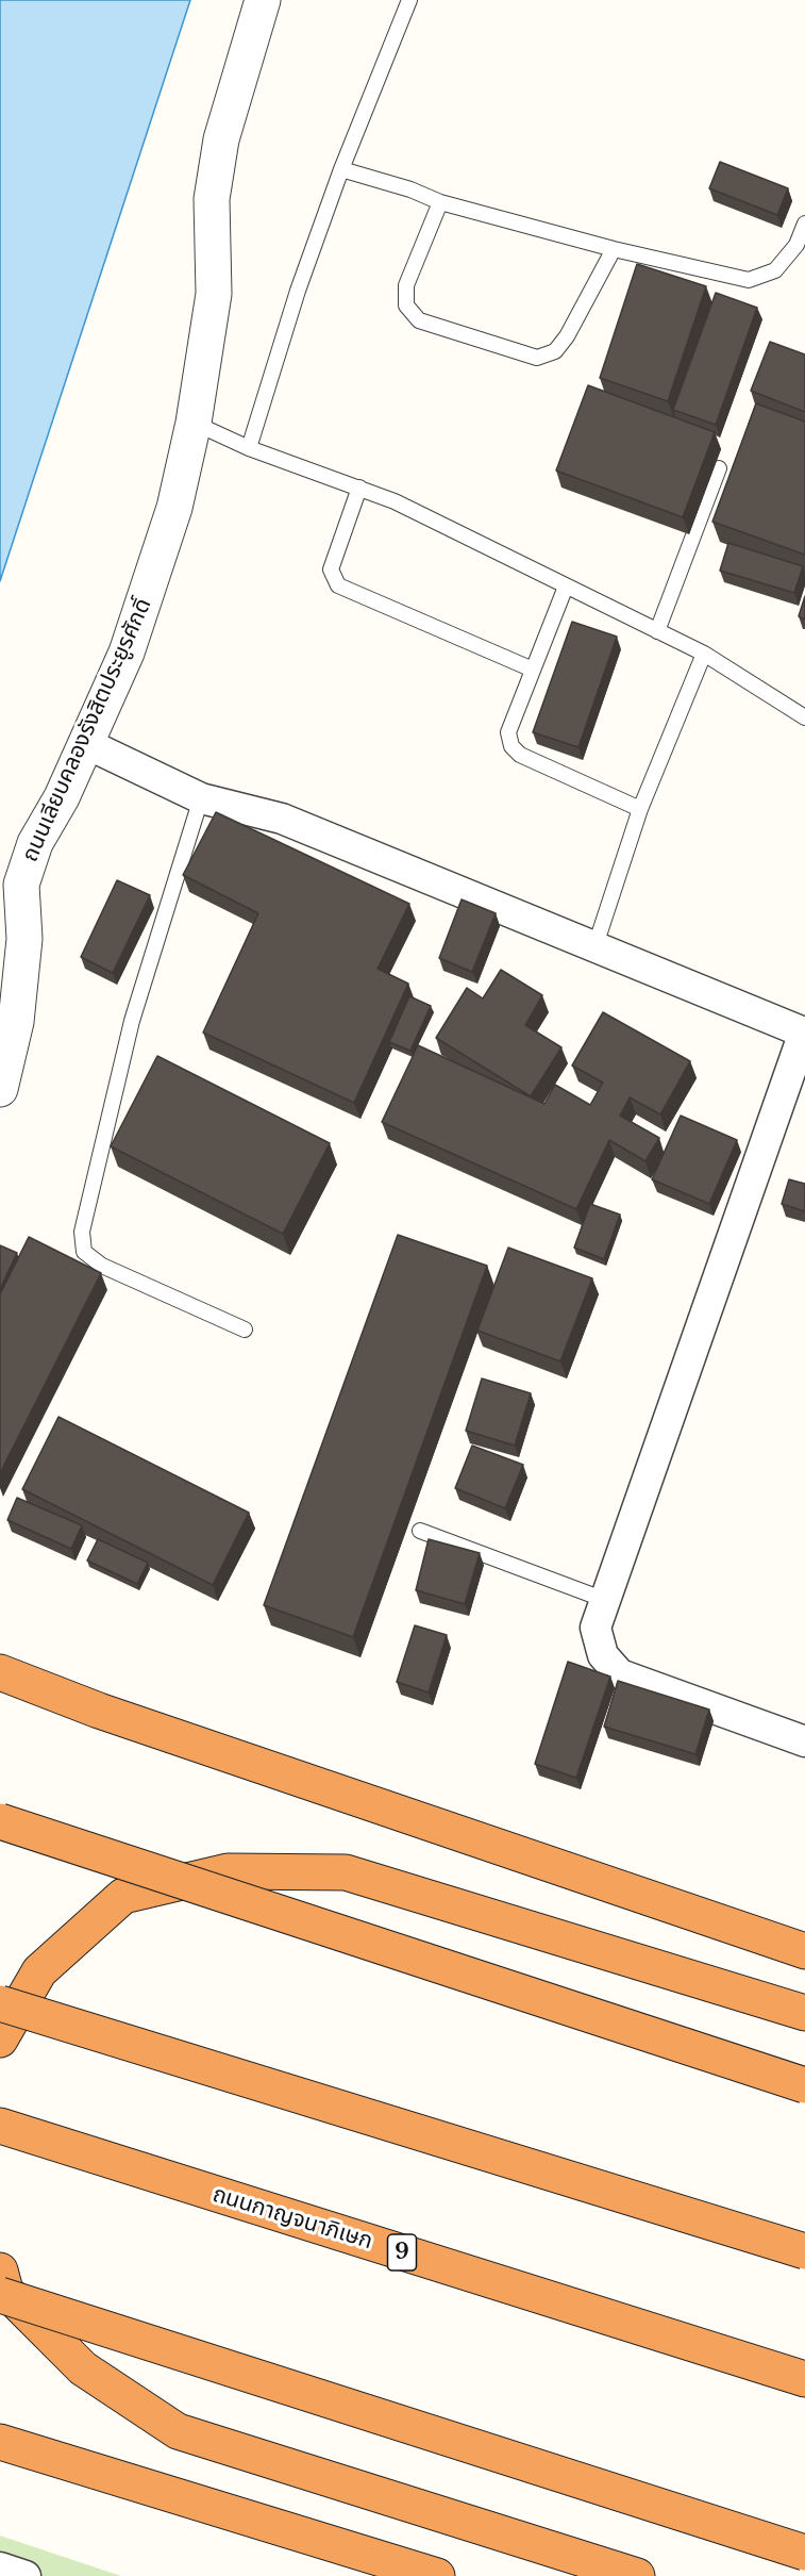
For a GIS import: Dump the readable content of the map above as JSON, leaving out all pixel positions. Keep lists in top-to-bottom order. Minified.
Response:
{"streets":{"highway":["ถนนกาญจนาภิเษก","9"],"street":["ถนนเลียบคลองรังสิตประยูรศักดิ์"]}}
